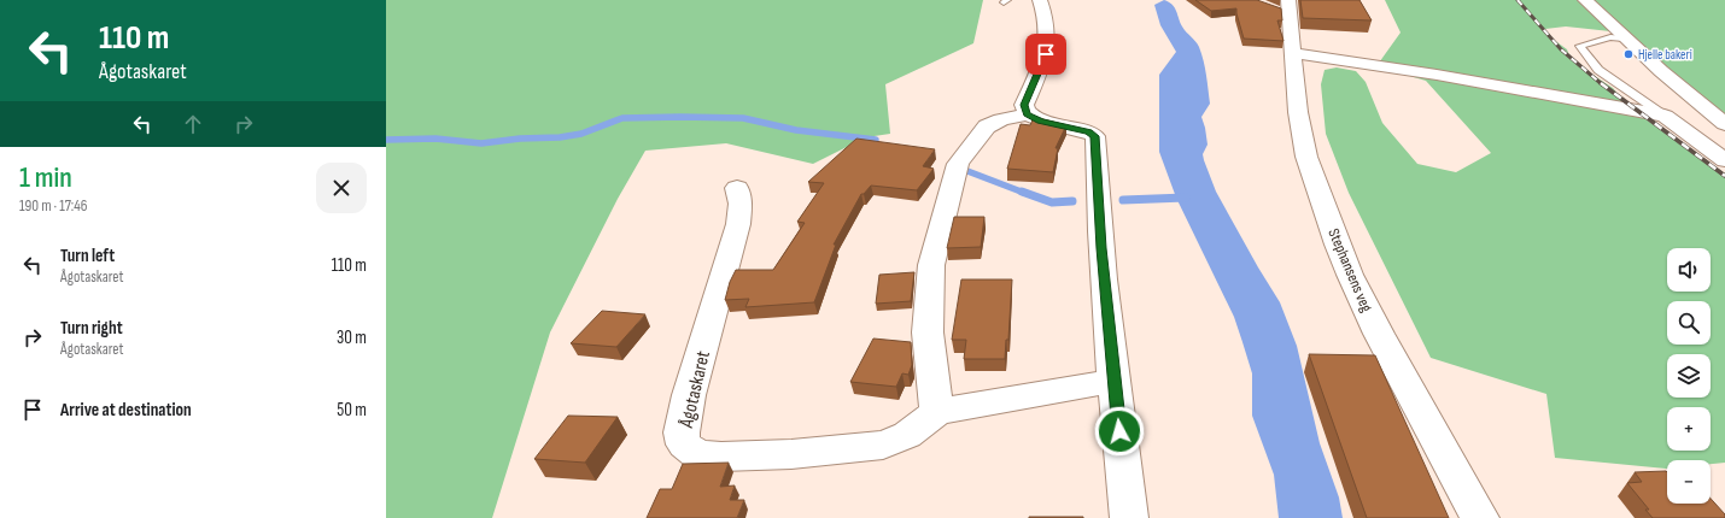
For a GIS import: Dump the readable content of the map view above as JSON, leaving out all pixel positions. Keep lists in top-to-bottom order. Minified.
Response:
{"streets":{"street":["Stephansens veg","Ågotaskaret"]},"places":["Hjelle bakeri"],"page":{"turn":["110 m","Ågotaskaret"],"heading":["1 min","190 m · 17:46"],"list":[{"name":"Turn left","note":"Ågotaskaret","value":"110 m"},{"name":"Turn right","note":"Ågotaskaret","value":"30 m"},{"name":"Arrive at destination","value":"50 m"}],"map_buttons":["+","−"]}}
